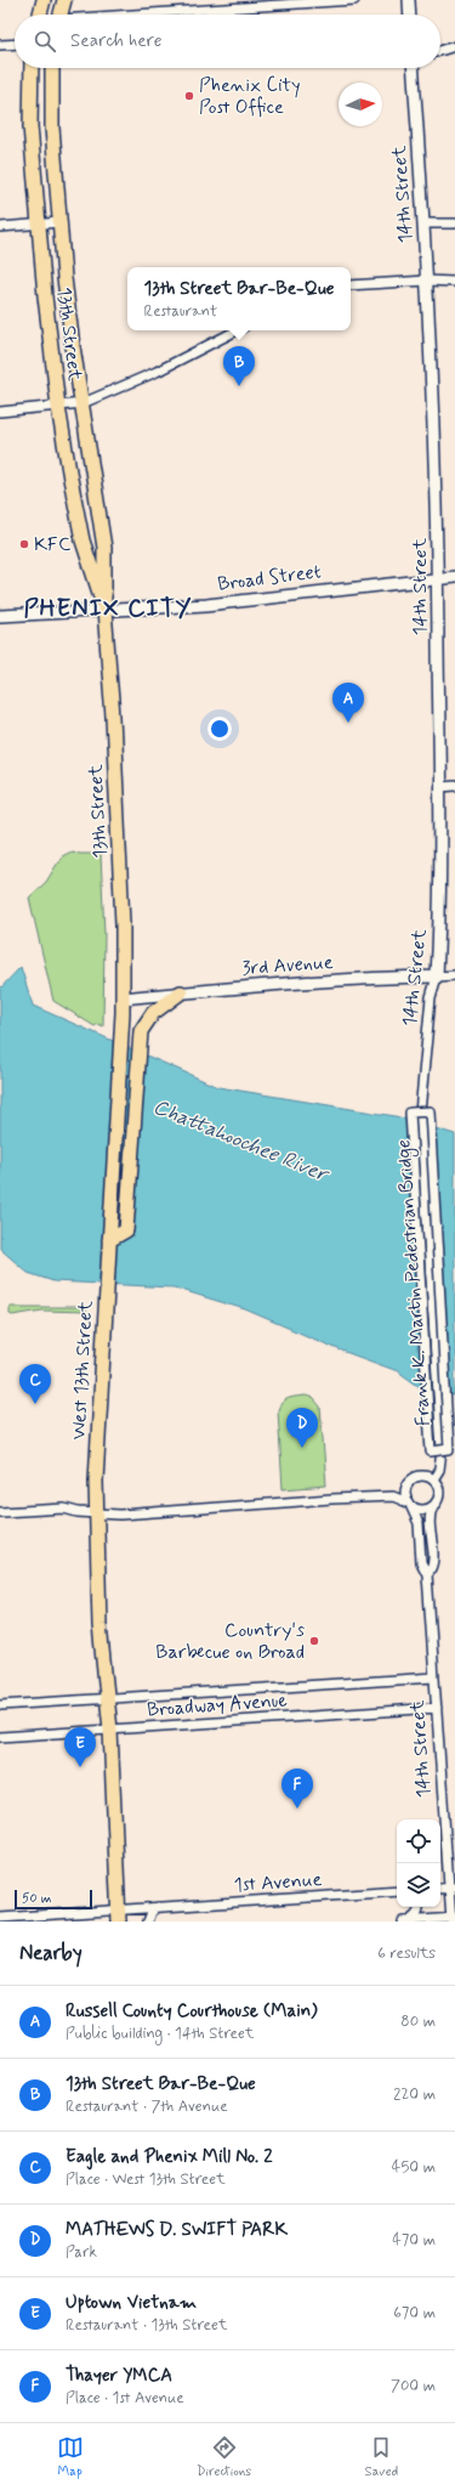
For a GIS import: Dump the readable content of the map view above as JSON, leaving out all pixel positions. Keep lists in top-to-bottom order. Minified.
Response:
{"streets":{"main road":["13th Street","West 13th Street"],"street":["14th Street","Broad Street","3rd Avenue","Frank K. Martin Pedestrian Bridge","Broadway Avenue","1st Avenue"]},"crossings":[["14th Street","Broad Street"],["14th Street","3rd Avenue"],["14th Street","Frank K. Martin Pedestrian Bridge"],["14th Street","Broadway Avenue"],["13th Street","Broad Street"],["13th Street","3rd Avenue"],["13th Street","West 13th Street"],["3rd Avenue","West 13th Street"],["West 13th Street","Broadway Avenue"]],"districts":["PHENIX CITY"],"water":["Chattahoochee River"],"places":["Phenix City Post Office","KFC","Country's Barbecue on Broad"],"scale_bar":"50 m","north":"right","page":{"search":"Search here","popup":["13th Street Bar-Be-Que","Restaurant"],"pins":["B","A","C","D","E","F"],"scale":"50 m","heading":["Nearby","6 results"],"list":[{"mark":"A","name":"Russell County Courthouse (Main)","note":"Public building · 14th Street","value":"80 m"},{"mark":"B","name":"13th Street Bar-Be-Que","note":"Restaurant · 7th Avenue","value":"220 m"},{"mark":"C","name":"Eagle and Phenix Mill No. 2","note":"Place · West 13th Street","value":"450 m"},{"mark":"D","name":"MATHEWS D. SWIFT PARK","note":"Park","value":"470 m"},{"mark":"E","name":"Uptown Vietnam","note":"Restaurant · 13th Street","value":"670 m"},{"mark":"F","name":"Thayer YMCA","note":"Place · 1st Avenue","value":"700 m"}],"nav":["Map","Directions","Saved"]}}
